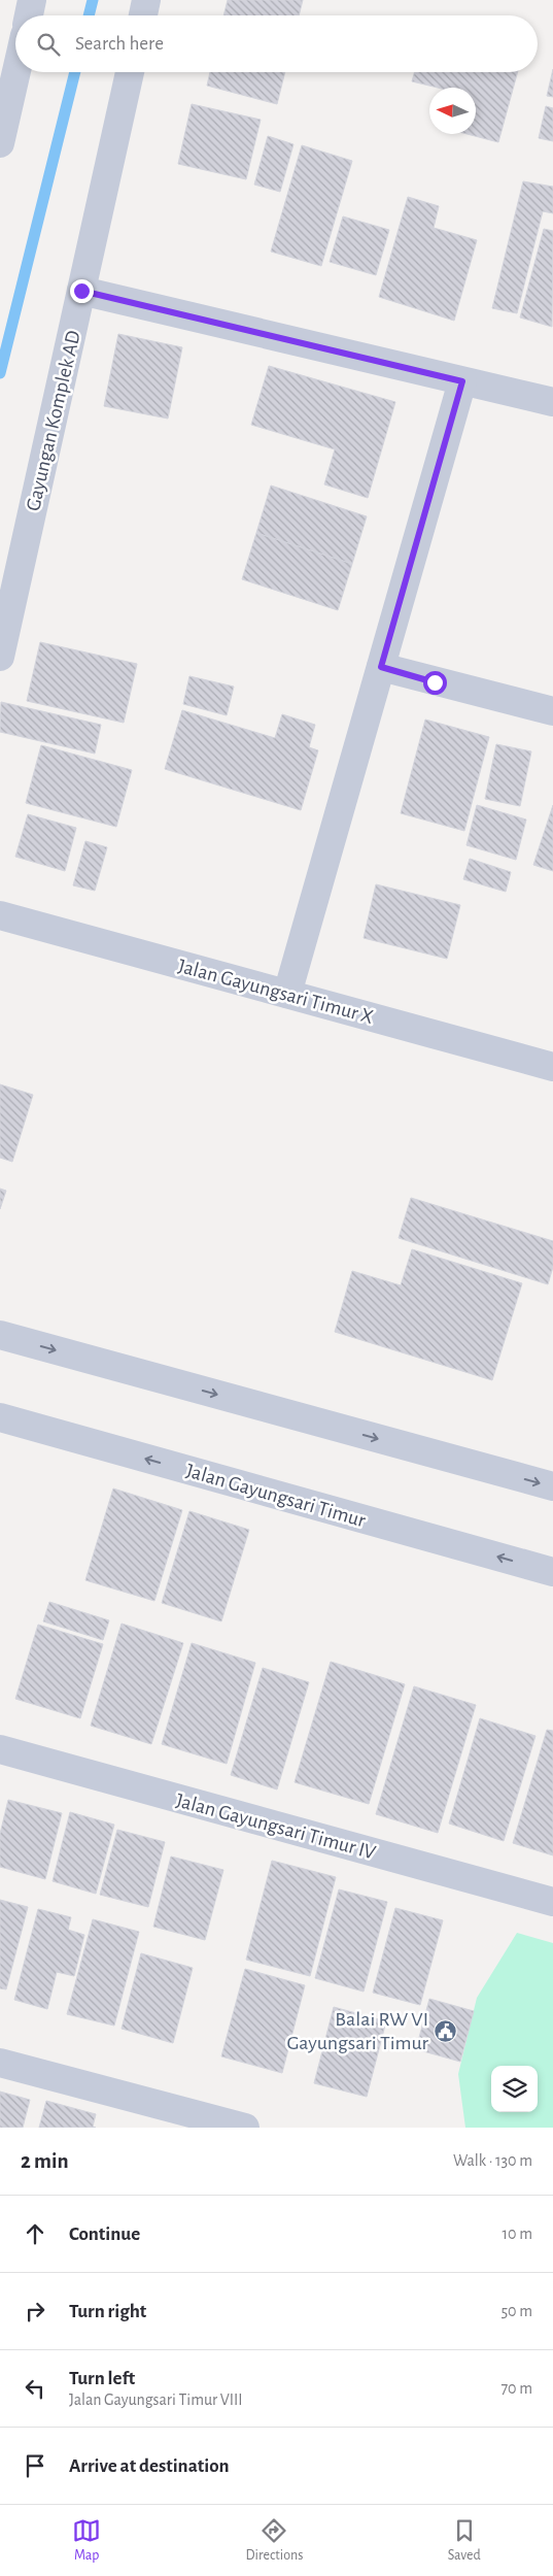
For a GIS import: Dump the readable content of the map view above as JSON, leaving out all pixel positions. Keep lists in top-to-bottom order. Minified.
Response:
{"streets":{"street":["Gayungan Komplek AD","Jalan Gayungsari Timur X","Jalan Gayungsari Timur","Jalan Gayungsari Timur IV"]},"places":{"public building":["Balai RW VI Gayungsari Timur"]},"north":"left","page":{"search":"Search here","heading":["2 min","Walk · 130 m"],"list":[["Continue","10 m"],["Turn right","50 m"],["Turn left","Jalan Gayungsari Timur VIII","70 m"],"Arrive at destination"],"nav":["Map","Directions","Saved"]}}
